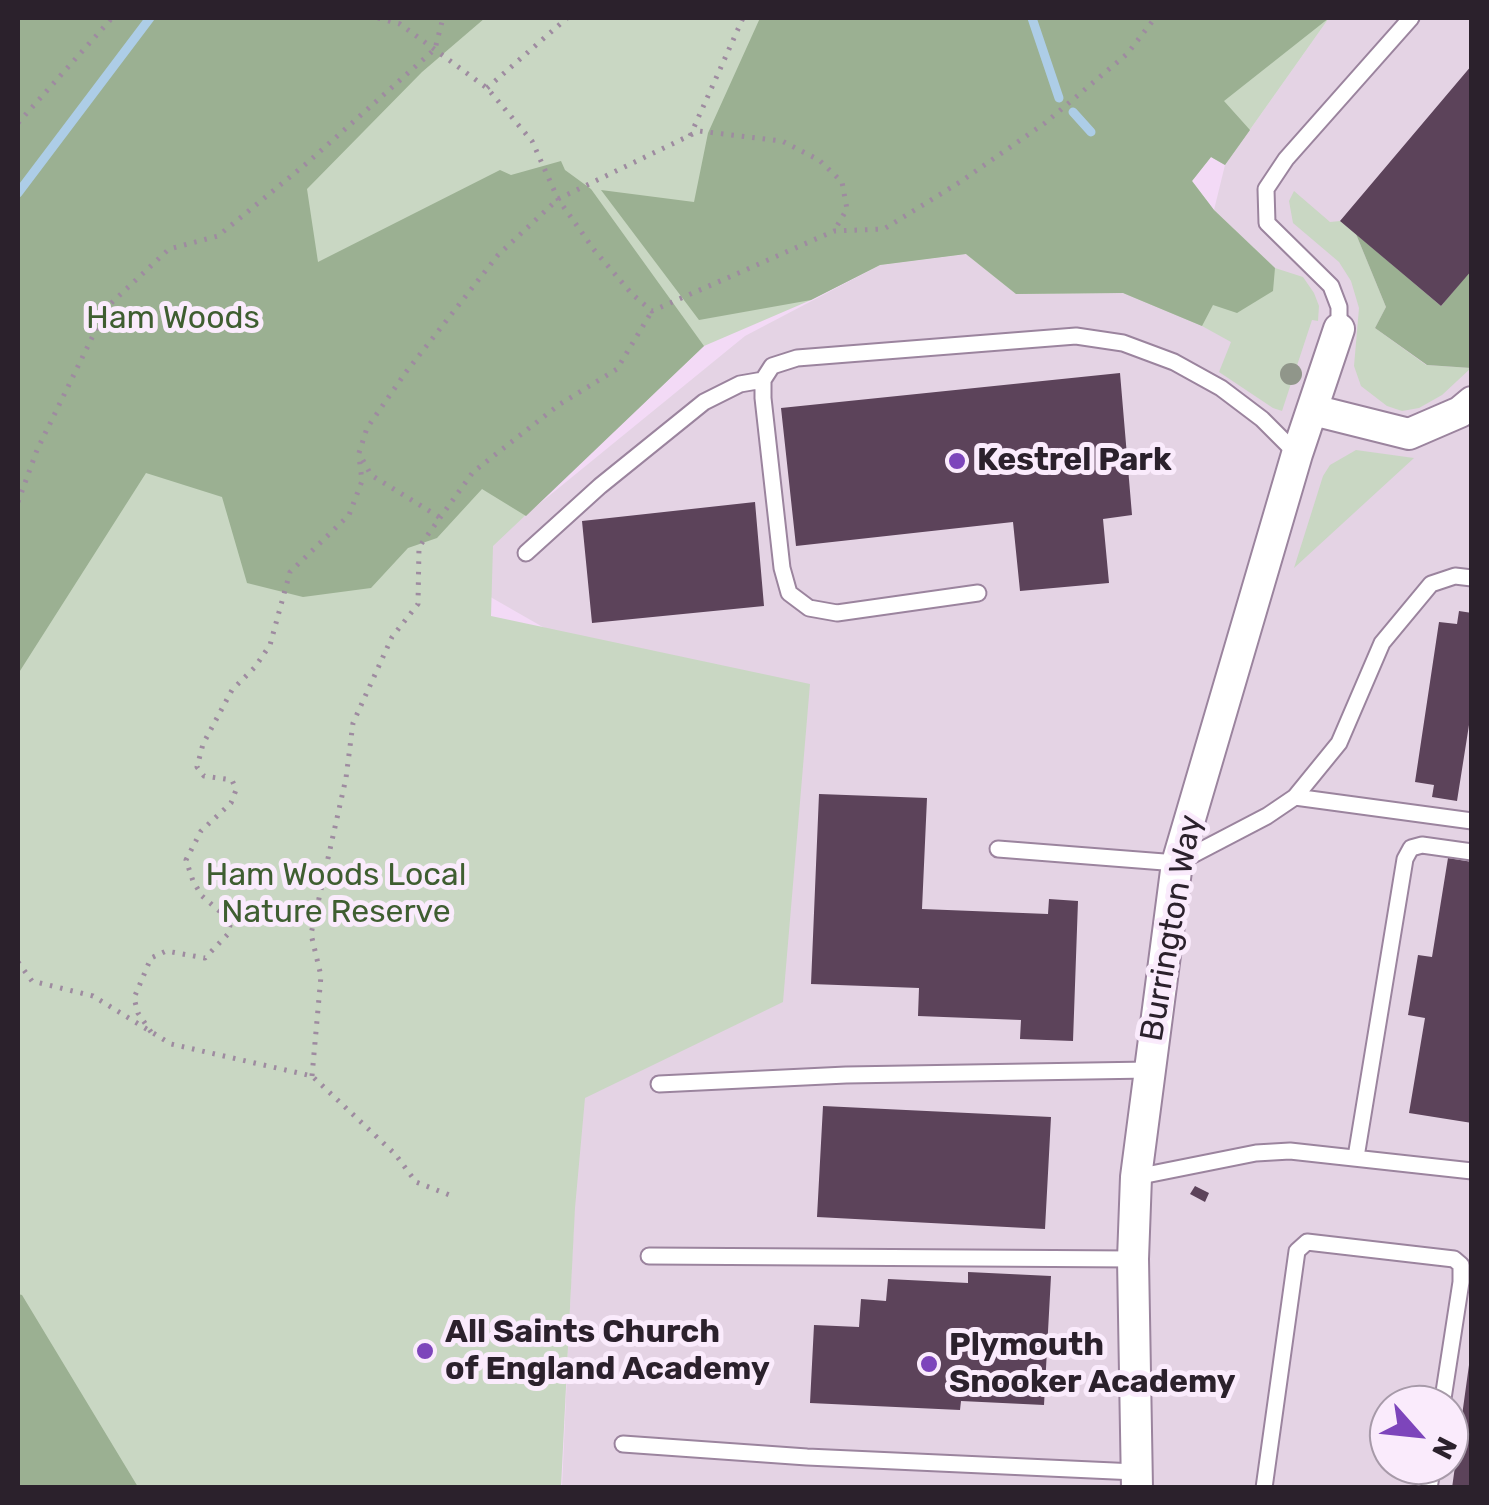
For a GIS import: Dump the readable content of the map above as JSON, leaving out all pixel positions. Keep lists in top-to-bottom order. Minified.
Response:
{"streets":{"street":["Burrington Way"]},"parks":["Ham Woods","Ham Woods Local Nature Reserve"],"places":["Kestrel Park","All Saints Church of England Academy","Plymouth Snooker Academy"],"north":"bottom right"}
